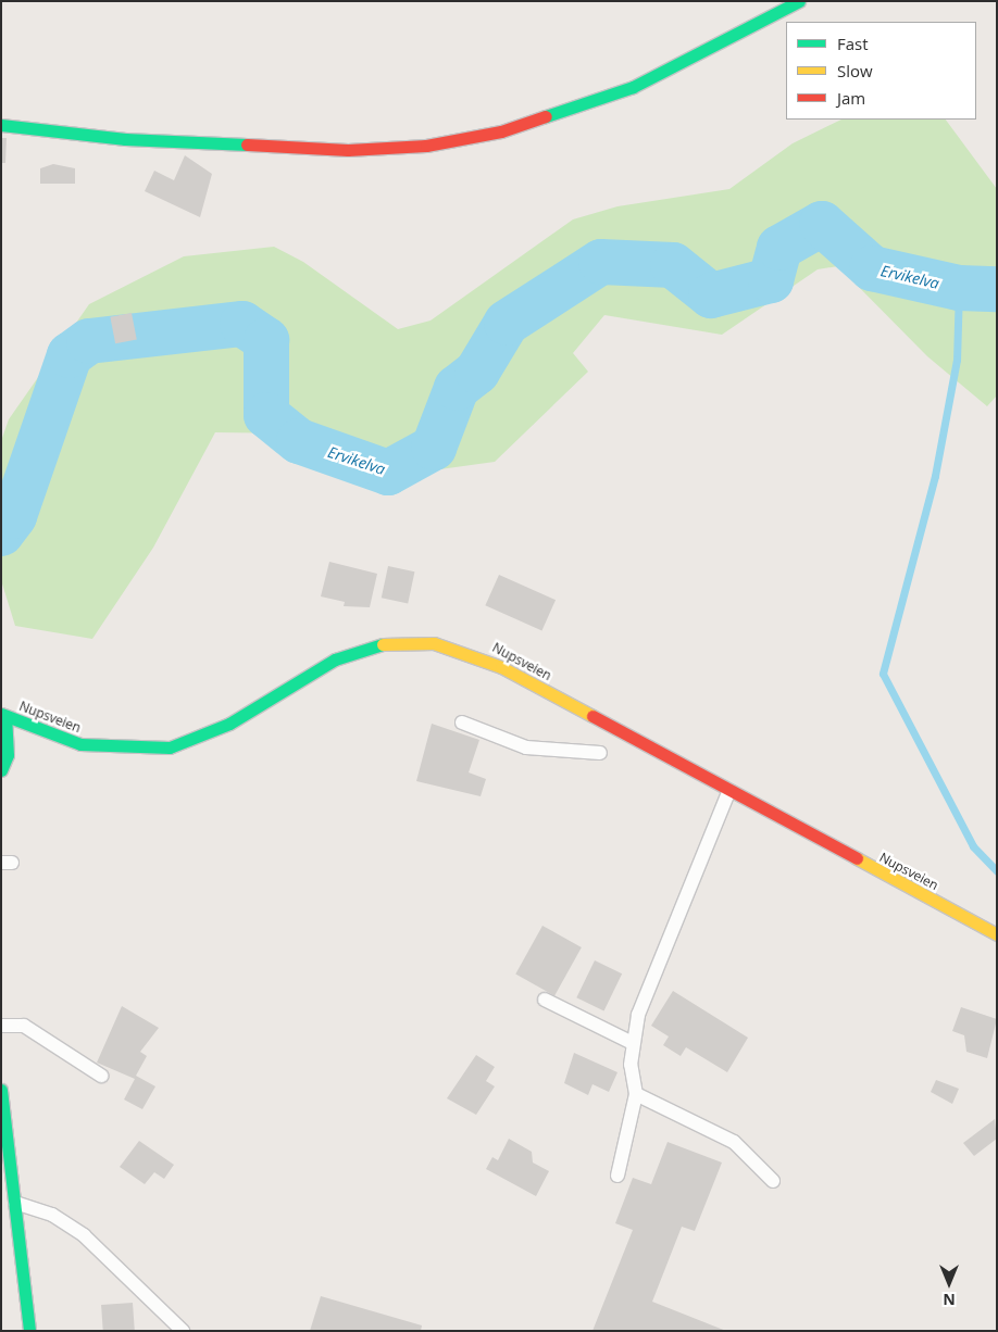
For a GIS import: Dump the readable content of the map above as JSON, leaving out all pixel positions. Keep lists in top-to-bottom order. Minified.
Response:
{"streets":{"main road":["Nupsveien"]},"water":["Ervikelva"],"legend":["Fast","Slow","Jam"],"north":"bottom"}
